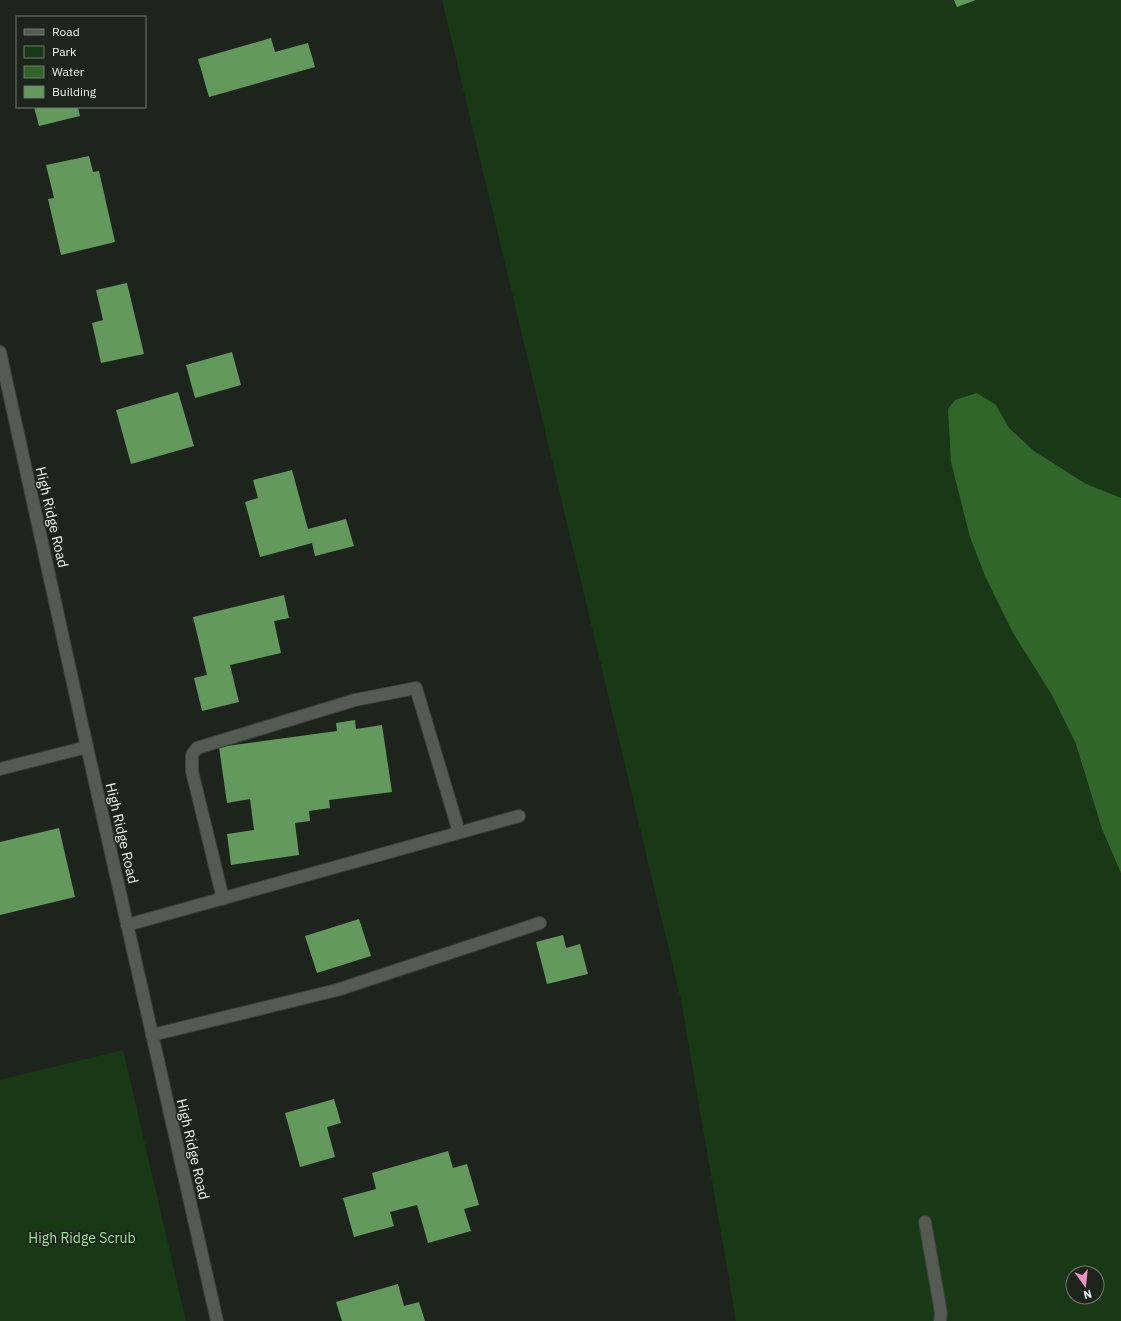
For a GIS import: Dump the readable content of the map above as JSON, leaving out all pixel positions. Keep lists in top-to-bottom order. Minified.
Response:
{"streets":{"street":["High Ridge Road"]},"parks":["High Ridge Scrub"],"legend":["Road","Park","Water","Building"],"north":"bottom"}
